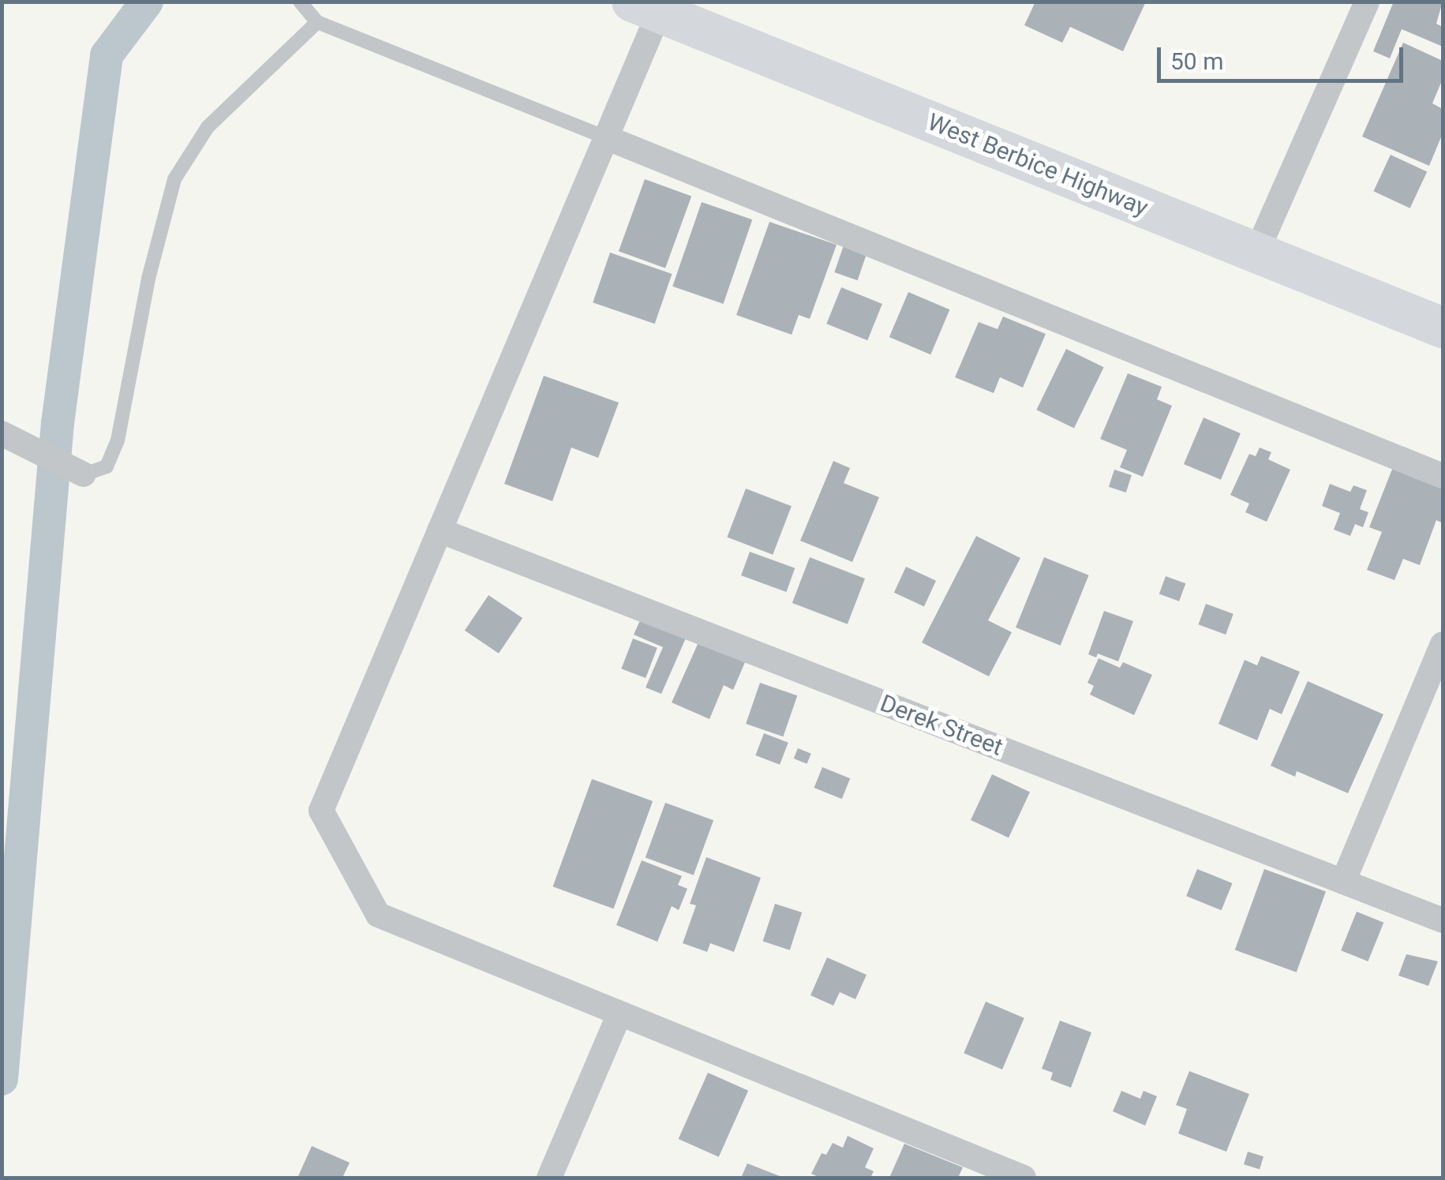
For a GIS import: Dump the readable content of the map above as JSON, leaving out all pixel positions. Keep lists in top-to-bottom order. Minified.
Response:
{"streets":{"main road":["West Berbice Highway"],"street":["Derek Street"]},"scale_bar":"50 m"}
